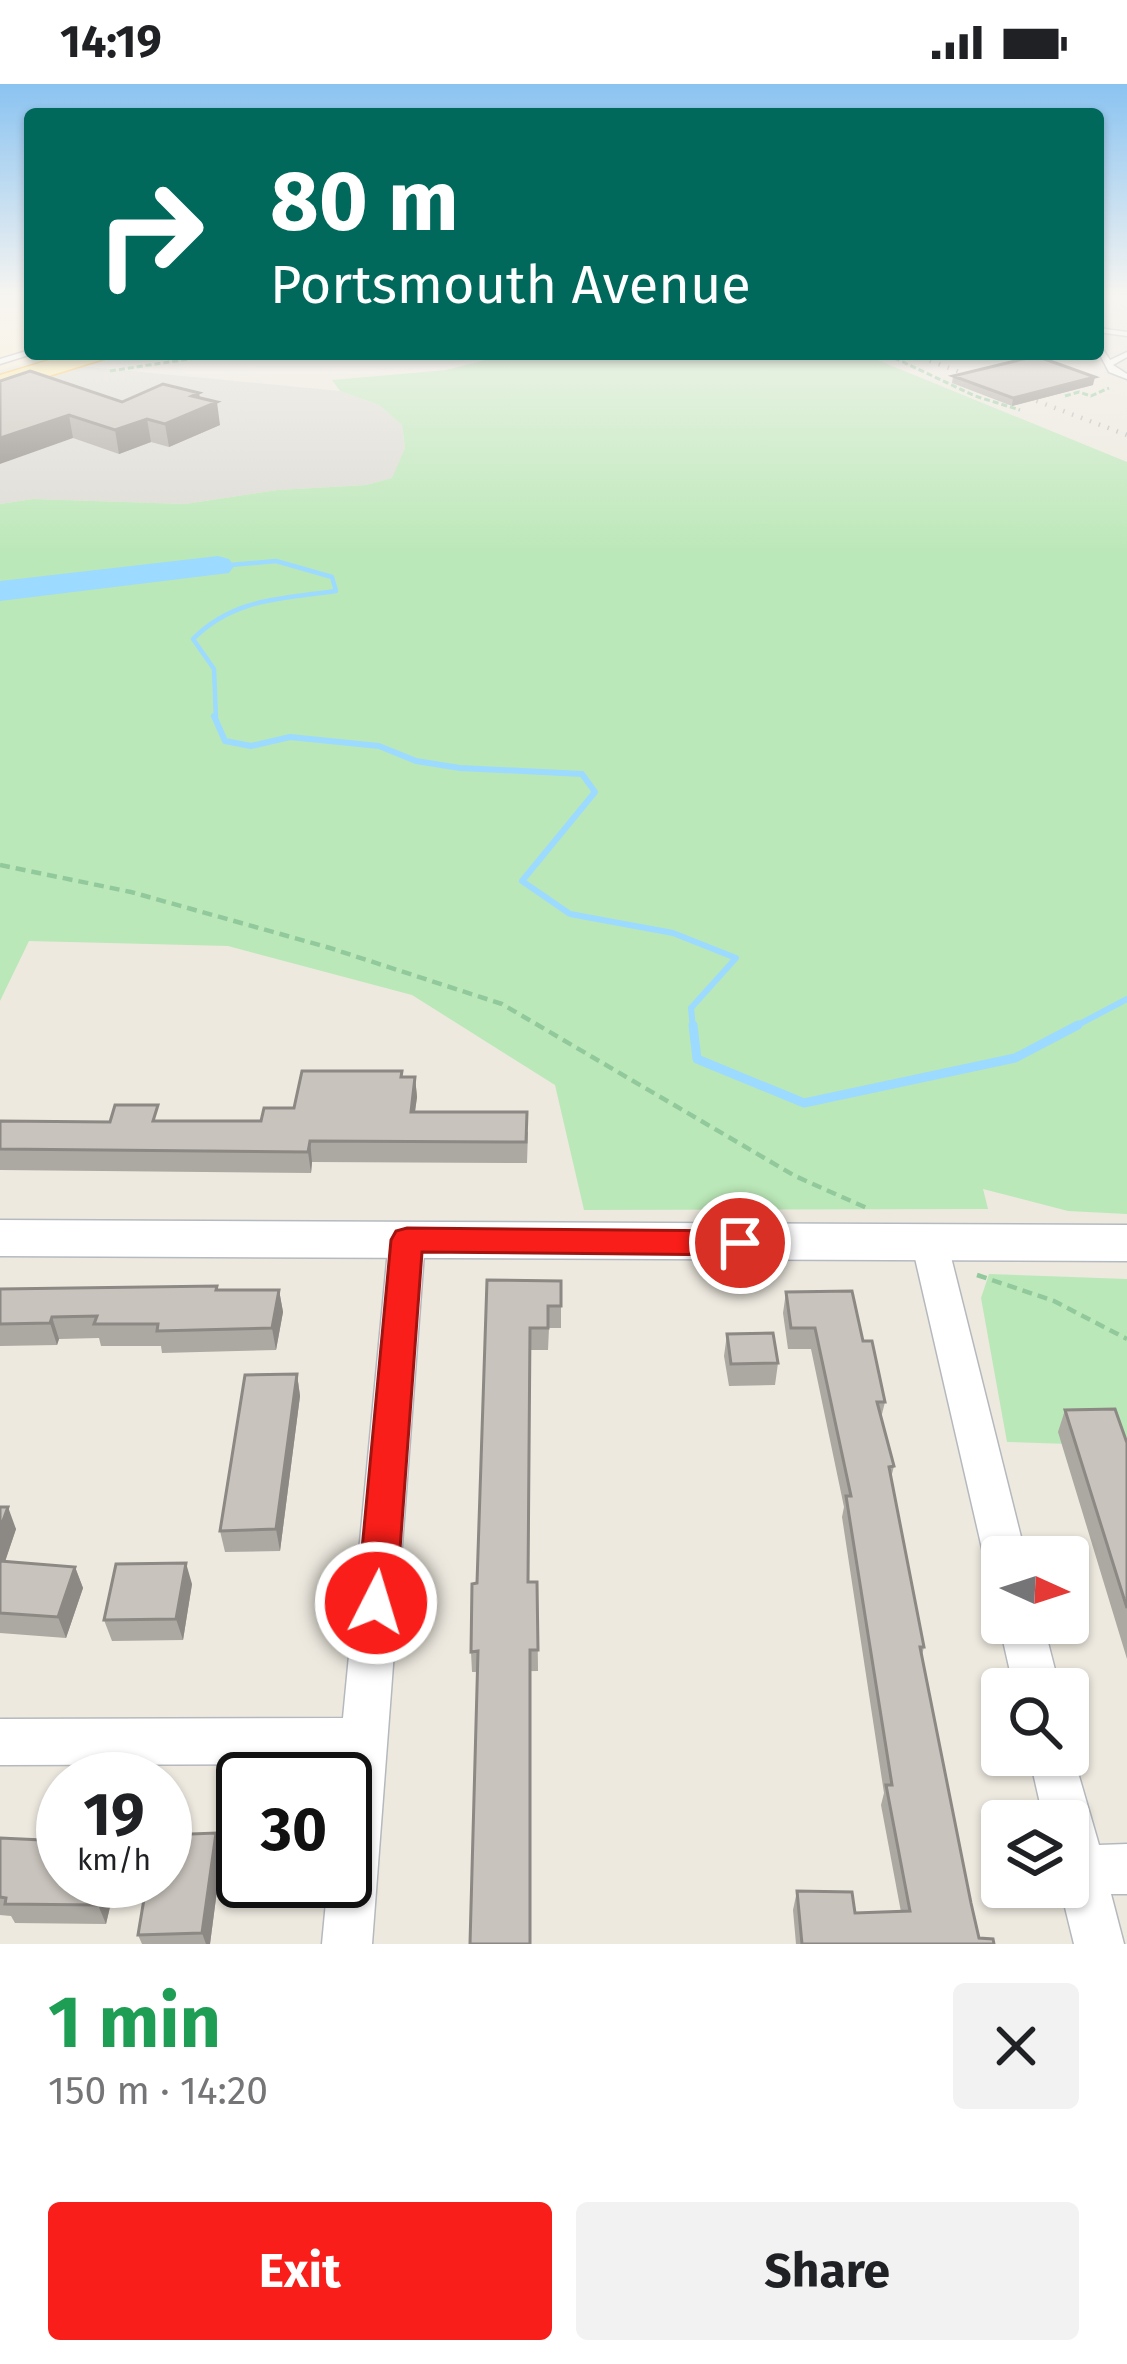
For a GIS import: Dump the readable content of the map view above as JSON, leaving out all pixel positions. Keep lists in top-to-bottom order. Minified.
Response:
{"north":"right","page":{"status":"14:19","turn":["80 m","Portsmouth Avenue"],"speed":"19 km/h","limit":"30","heading":["1 min","150 m · 14:20"],"buttons":["Exit","Share"]}}
